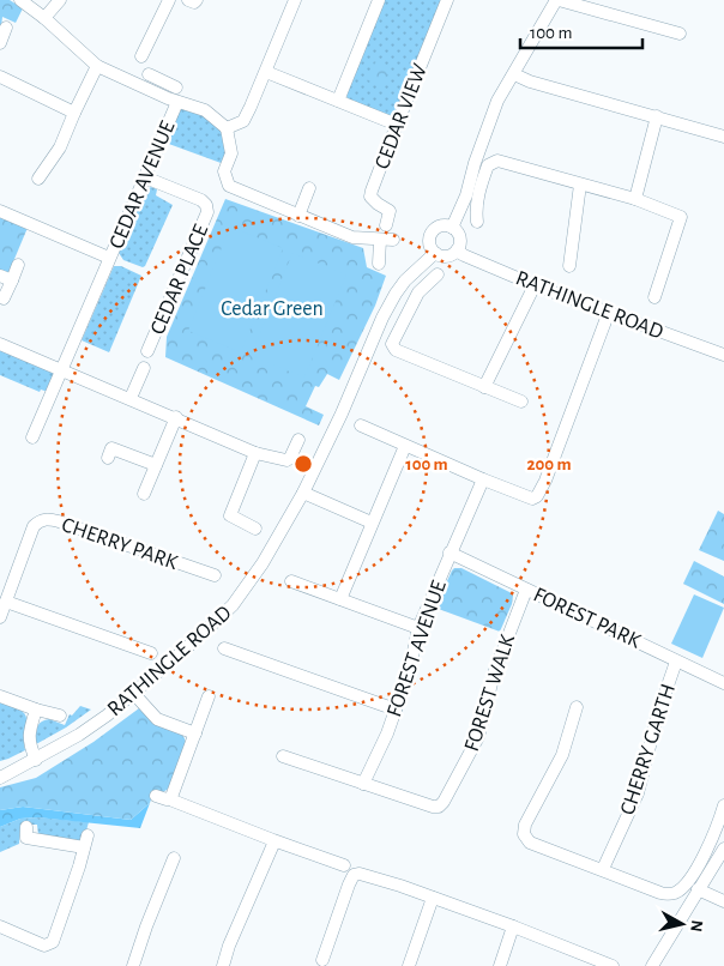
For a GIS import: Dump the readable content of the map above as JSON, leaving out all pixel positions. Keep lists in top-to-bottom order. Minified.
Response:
{"streets":{"street":["CEDAR VIEW","CEDAR AVENUE","CEDAR PLACE","RATHINGLE ROAD","CHERRY PARK","FOREST PARK","FOREST AVENUE","FOREST WALK","CHERRY GARTH"]},"crossings":[["CEDAR AVENUE","CEDAR PLACE"],["FOREST PARK","FOREST AVENUE"],["FOREST PARK","FOREST WALK"],["FOREST PARK","CHERRY GARTH"],["FOREST AVENUE","FOREST WALK"]],"parks":["Cedar Green"],"scale_bar":"100 m","north":"right","rings":["100 m","200 m"]}
